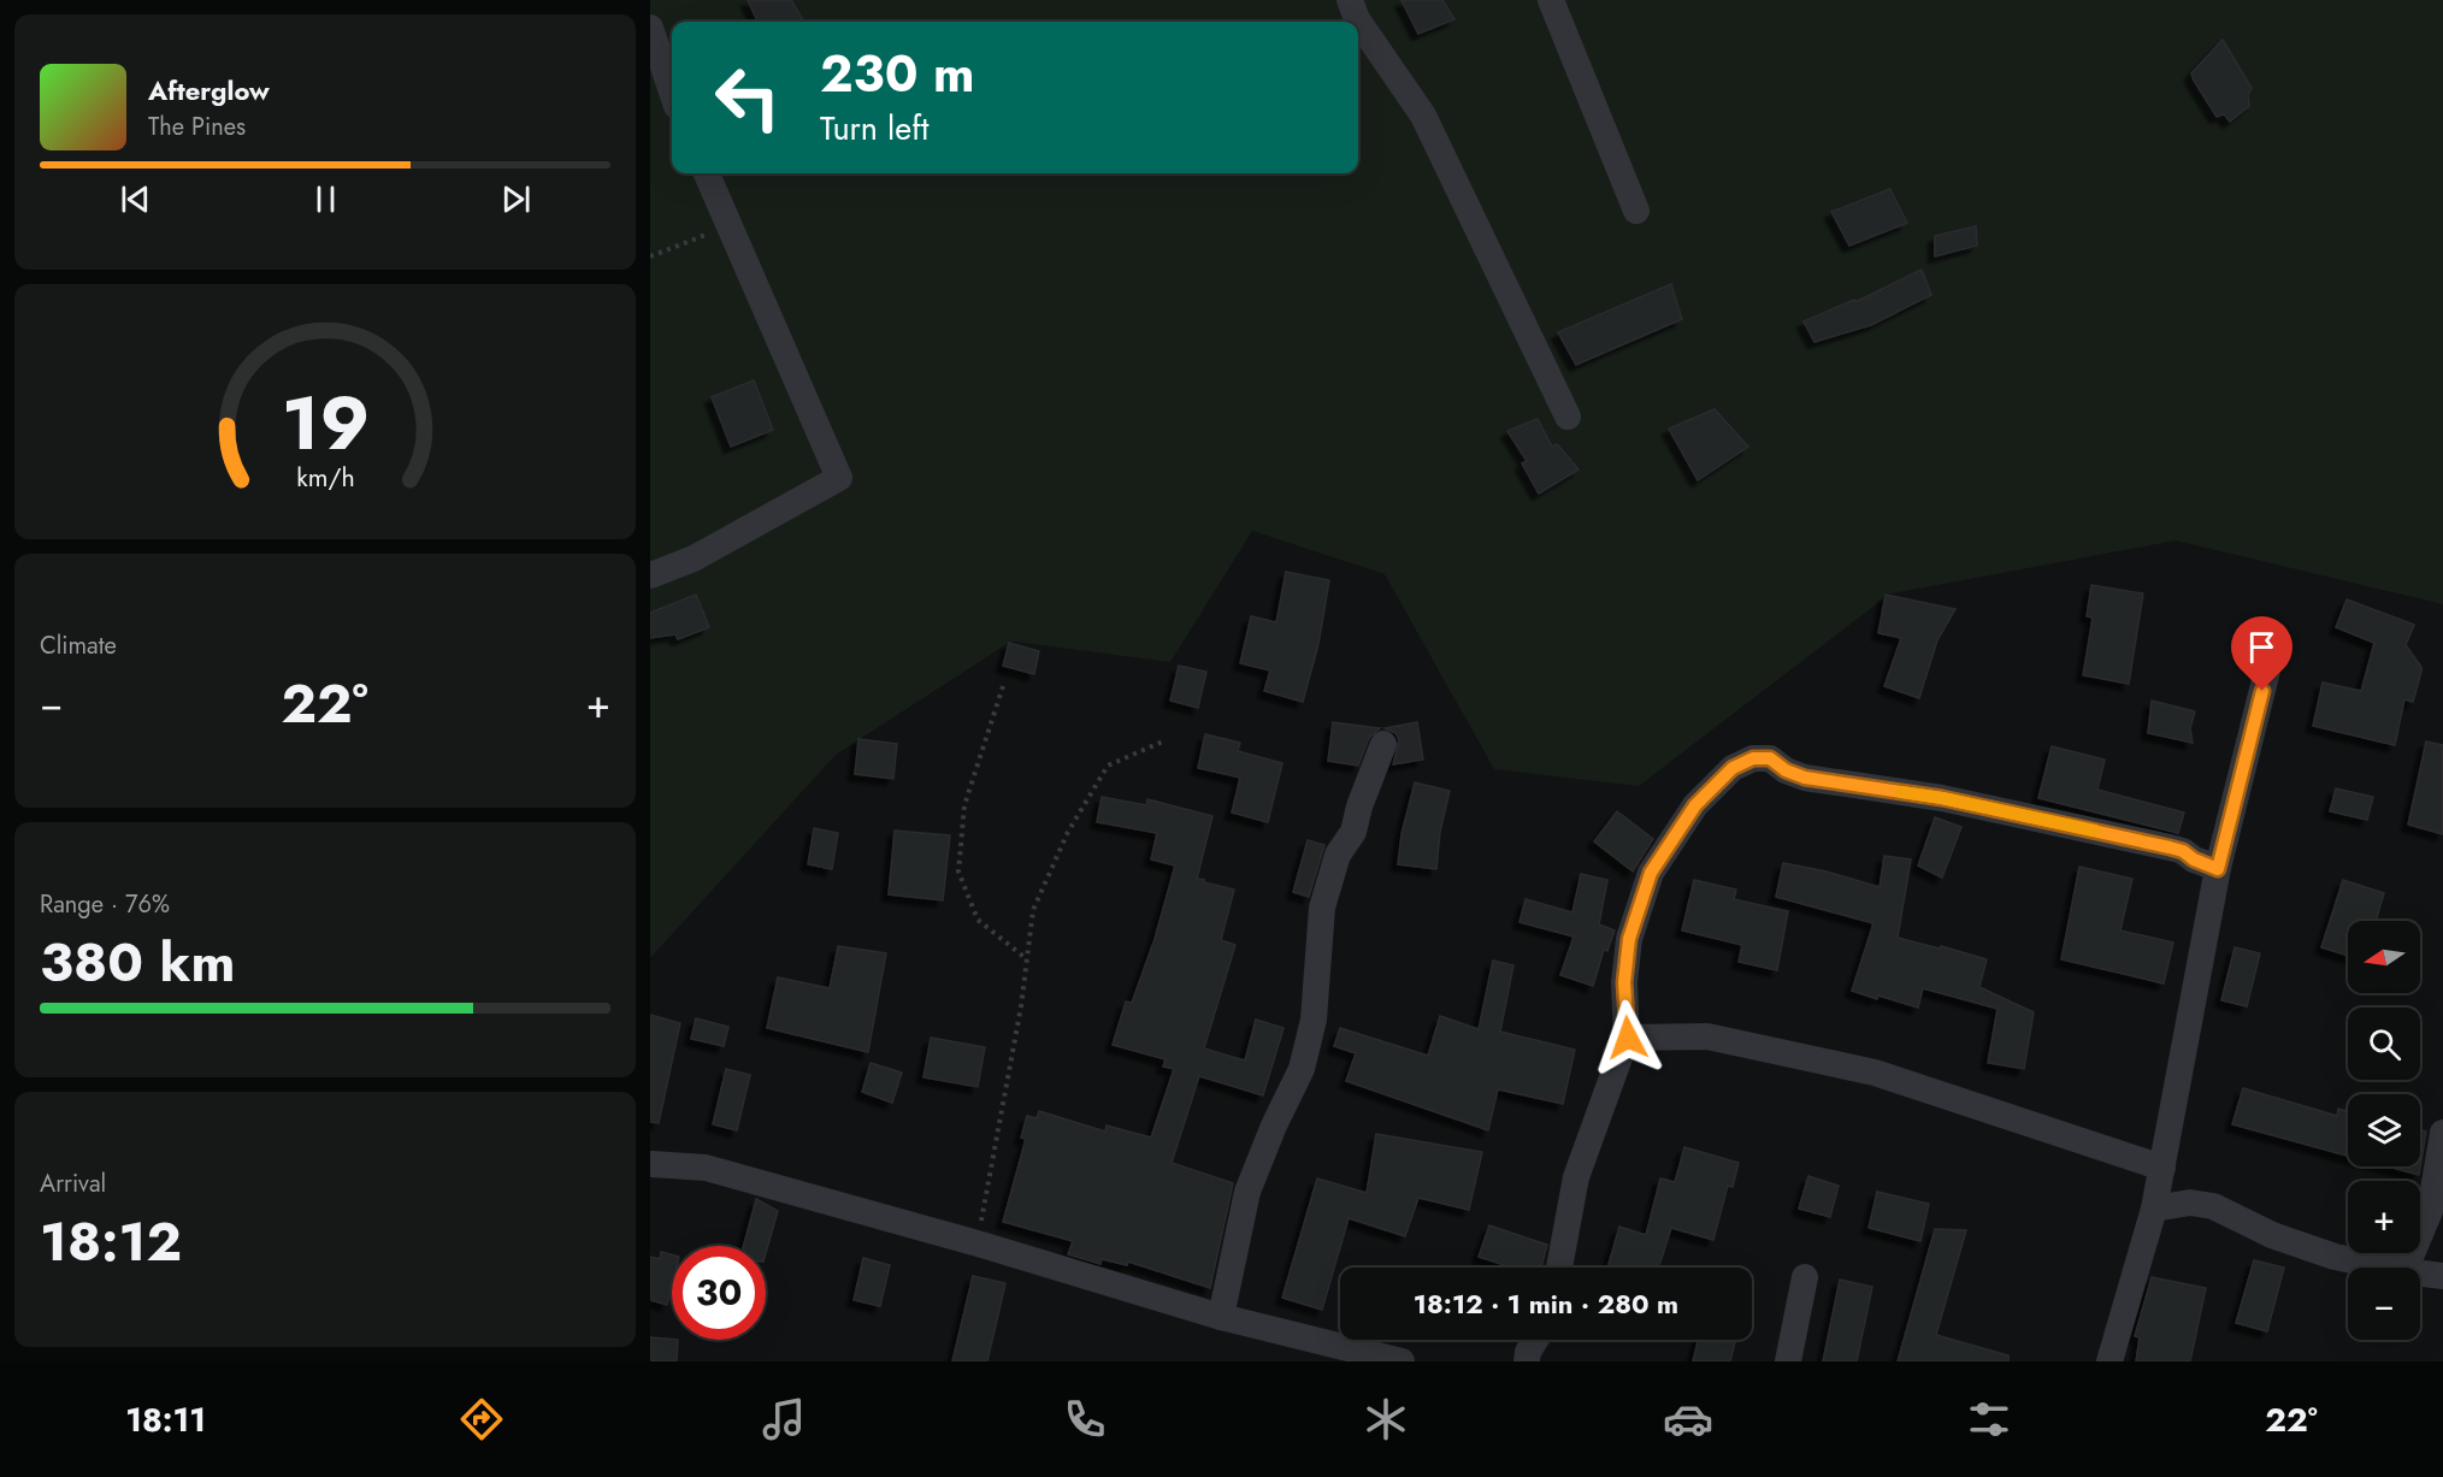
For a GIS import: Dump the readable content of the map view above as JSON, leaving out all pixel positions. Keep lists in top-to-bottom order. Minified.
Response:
{"north":"left","page":{"turn":["230 m","Turn left"],"song":["Afterglow","The Pines"],"tile":["Climate",["Range · 76%","380 km"],["Arrival","18:12"]],"heat":["−","22°","+"],"map_buttons":["+","−"],"limit":"30","trip":"18:12 · 1 min · 280 m","tabs":["18:11","22°"],"gauge":["19","km/h"]}}
